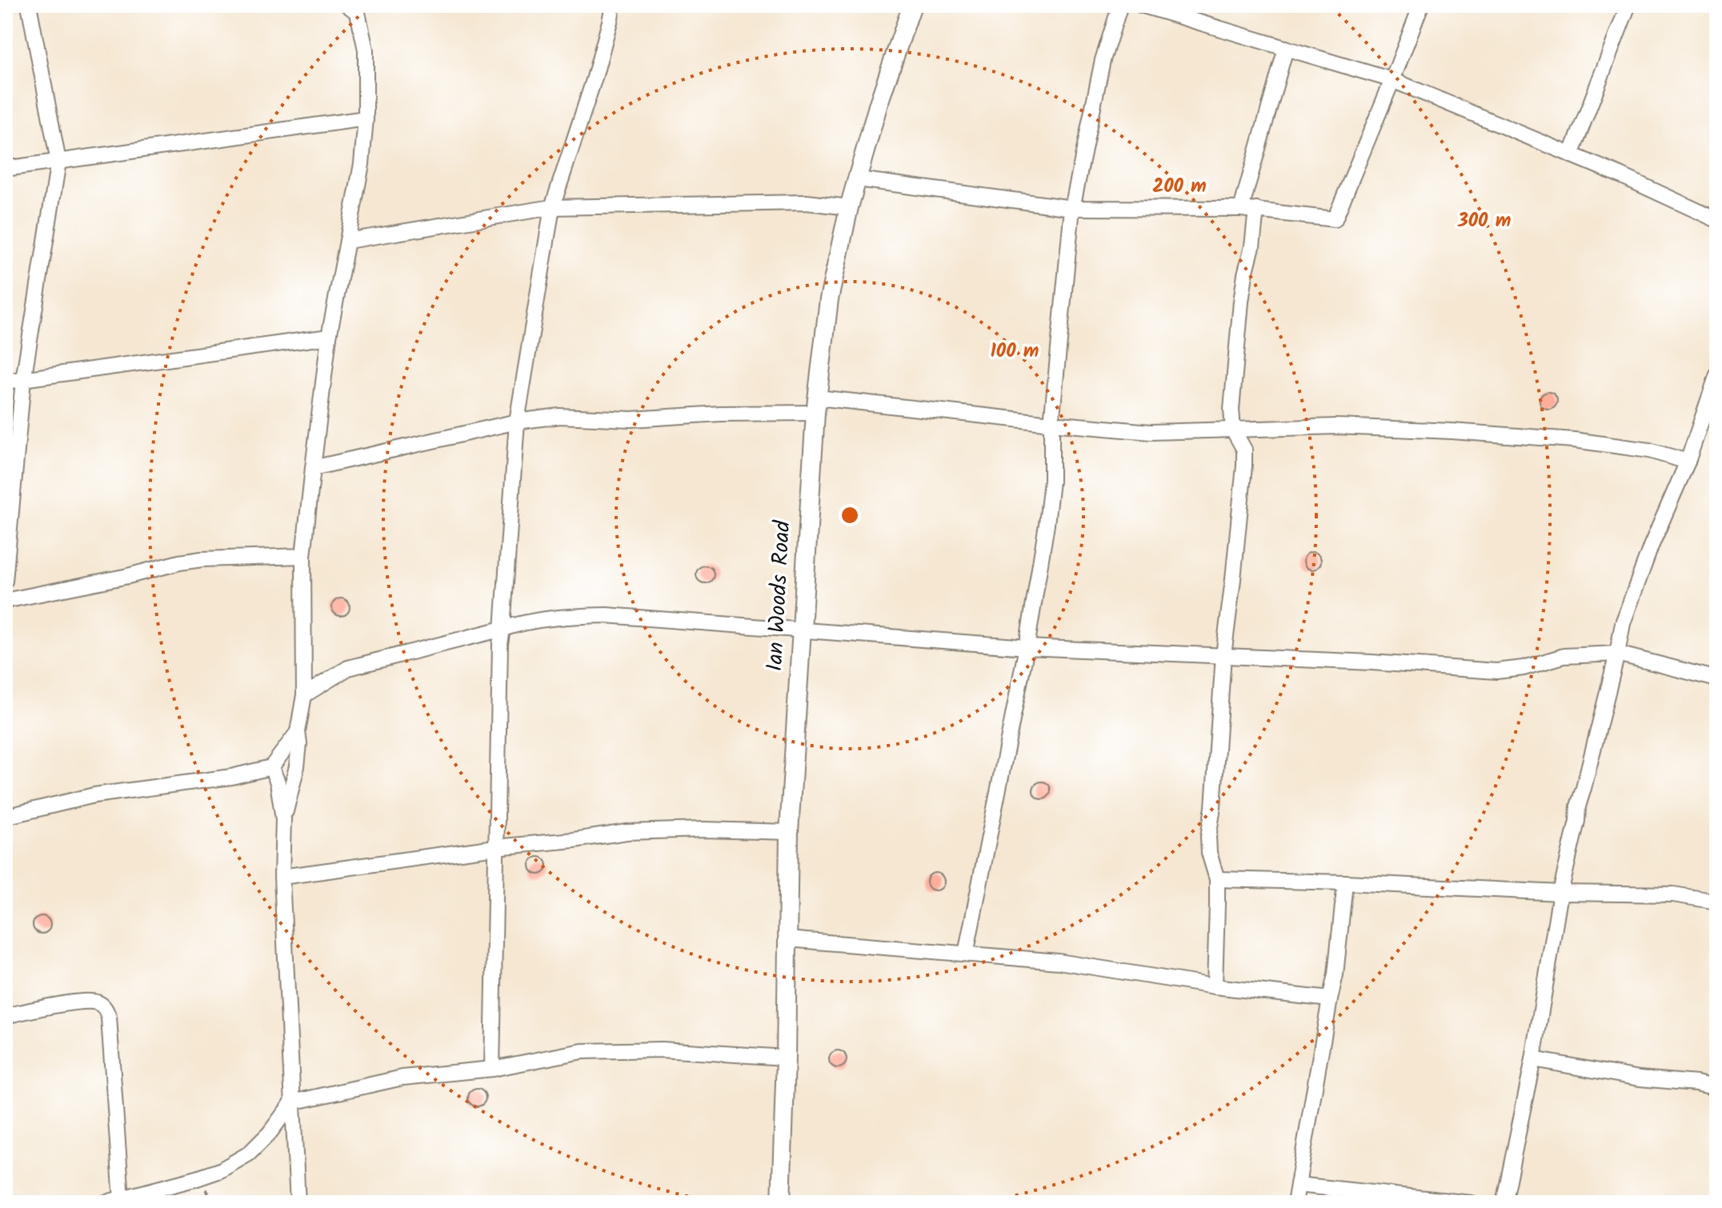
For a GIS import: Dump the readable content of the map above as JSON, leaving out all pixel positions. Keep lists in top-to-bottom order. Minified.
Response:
{"streets":{"street":["Ian Woods Road"]},"rings":["200 m","300 m","100 m"]}
